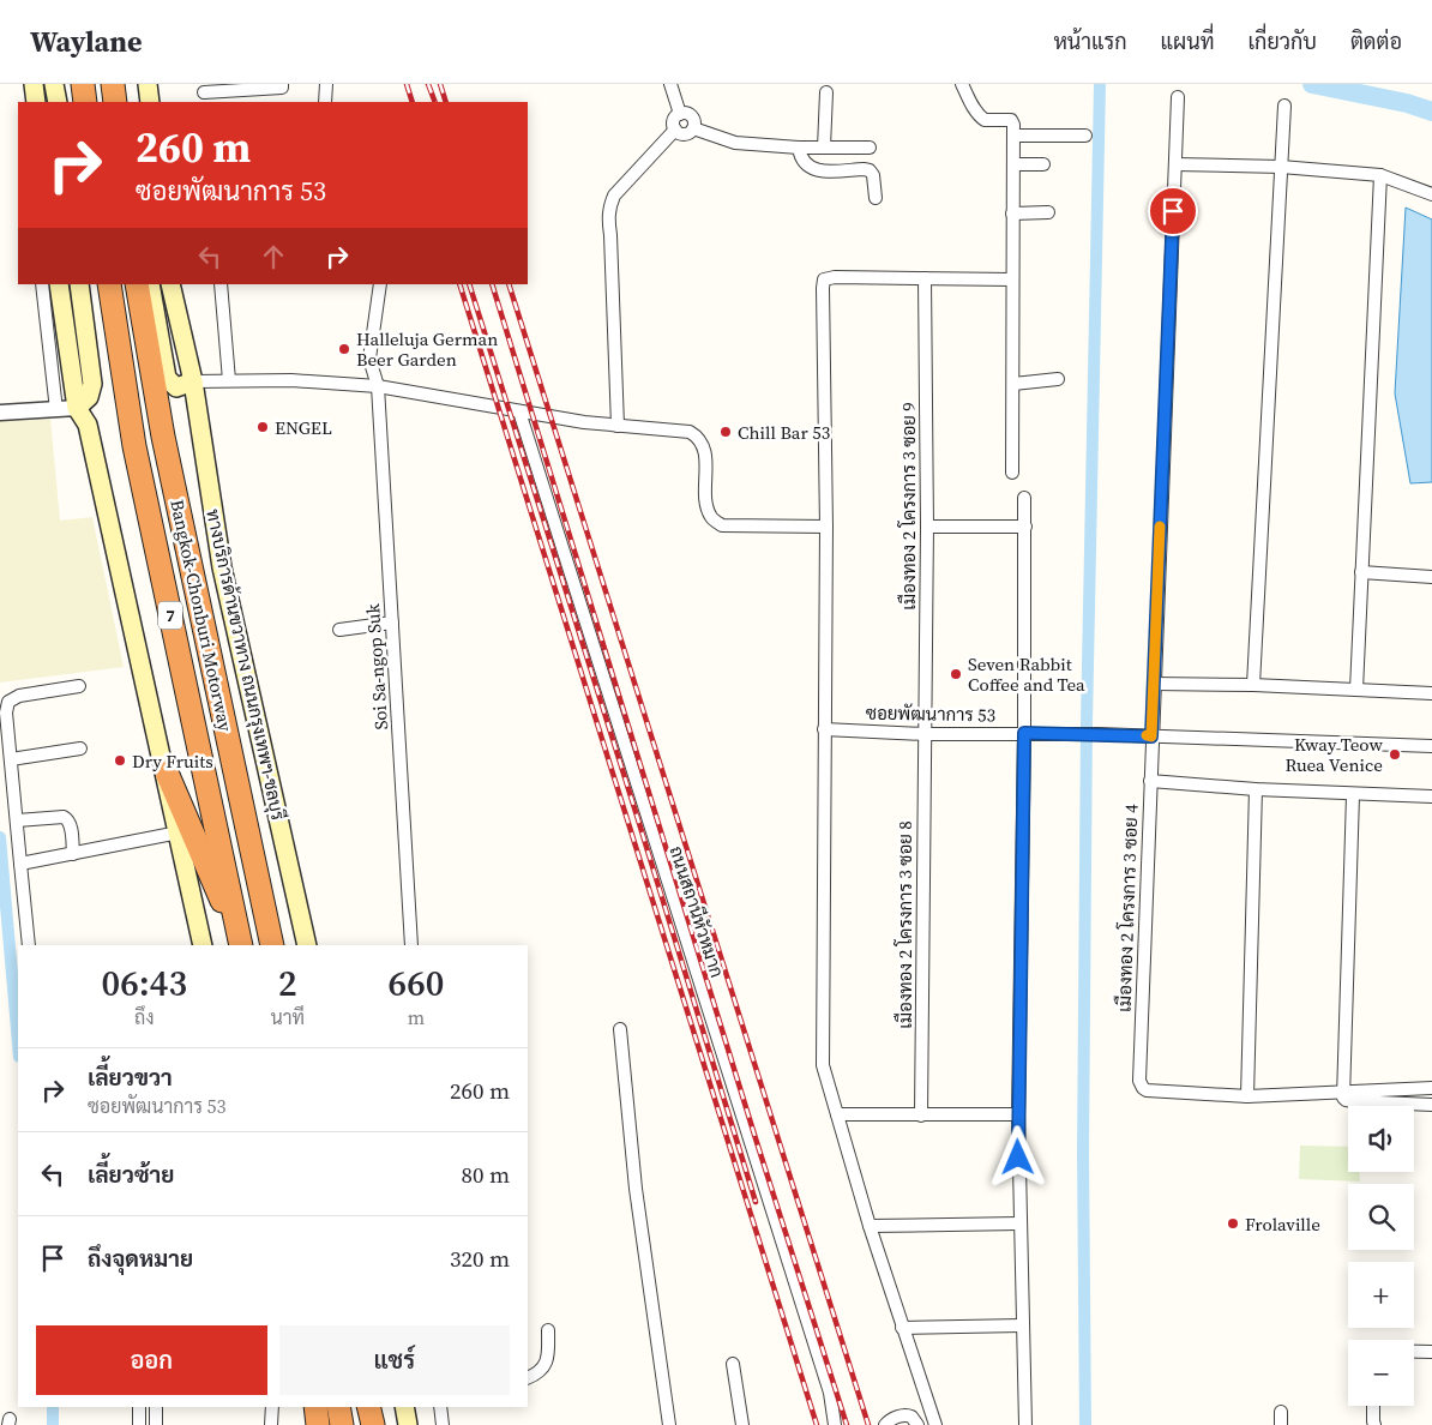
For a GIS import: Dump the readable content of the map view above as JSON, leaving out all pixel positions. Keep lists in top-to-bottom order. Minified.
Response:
{"streets":{"highway":["7","Bangkok-Chonburi Motorway"],"main road":["ทางบริการด้านขวาทาง ถนนกรุงเทพฯ-ชลบุรี"],"street":["เมืองทอง 2 โครงการ 3 ซอย 9","Soi Sa-ngop Suk","ซอยพัฒนาการ 53","เมืองทอง 2 โครงการ 3 ซอย 4","ถนนสถานีหัวหมาก","เมืองทอง 2 โครงการ 3 ซอย 8"]},"crossings":[["เมืองทอง 2 โครงการ 3 ซอย 9","ซอยพัฒนาการ 53"],["เมืองทอง 2 โครงการ 3 ซอย 9","เมืองทอง 2 โครงการ 3 ซอย 8"],["ซอยพัฒนาการ 53","เมืองทอง 2 โครงการ 3 ซอย 4"],["ซอยพัฒนาการ 53","เมืองทอง 2 โครงการ 3 ซอย 8"]],"places":["Halleluja German Beer Garden","ENGEL","Chill Bar 53","Seven Rabbit Coffee and Tea","Kway Teow Ruea Venice","Dry Fruits","Frolaville"],"page":{"header":"Waylane","nav":["หน้าแรก","แผนที่","เกี่ยวกับ","ติดต่อ"],"turn":["260 m","ซอยพัฒนาการ 53"],"eta":["06:43","ถึง","2","นาที","660","m"],"list":[{"name":"เลี้ยวขวา","note":"ซอยพัฒนาการ 53","value":"260 m"},{"name":"เลี้ยวซ้าย","value":"80 m"},{"name":"ถึงจุดหมาย","value":"320 m"}],"map_buttons":["+","−"],"buttons":["ออก","แชร์"]}}
